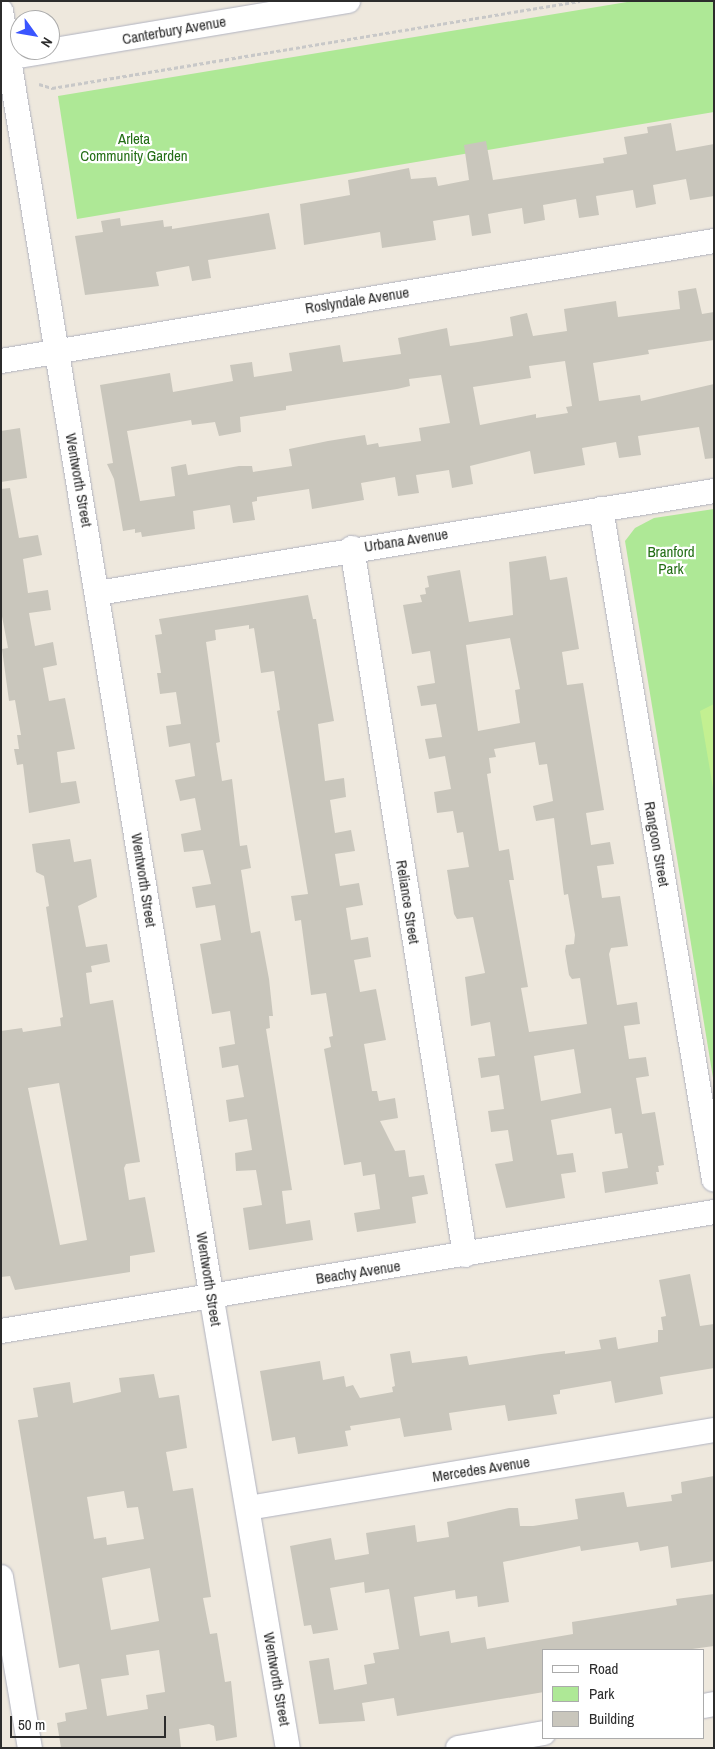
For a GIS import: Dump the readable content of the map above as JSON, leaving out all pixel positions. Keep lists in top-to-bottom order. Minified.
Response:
{"streets":{"street":["Canterbury Avenue","Roslyndale Avenue","Wentworth Street","Urbana Avenue","Rangoon Street","Reliance Street","Beachy Avenue","Mercedes Avenue"]},"crossings":[["Canterbury Avenue","Wentworth Street"],["Roslyndale Avenue","Wentworth Street"],["Wentworth Street","Urbana Avenue"],["Wentworth Street","Beachy Avenue"],["Wentworth Street","Mercedes Avenue"],["Urbana Avenue","Rangoon Street"],["Urbana Avenue","Reliance Street"],["Reliance Street","Beachy Avenue"]],"parks":["Arleta Community Garden","Branford Park"],"legend":["Road","Park","Building"],"scale_bar":"50 m","north":"bottom right"}
